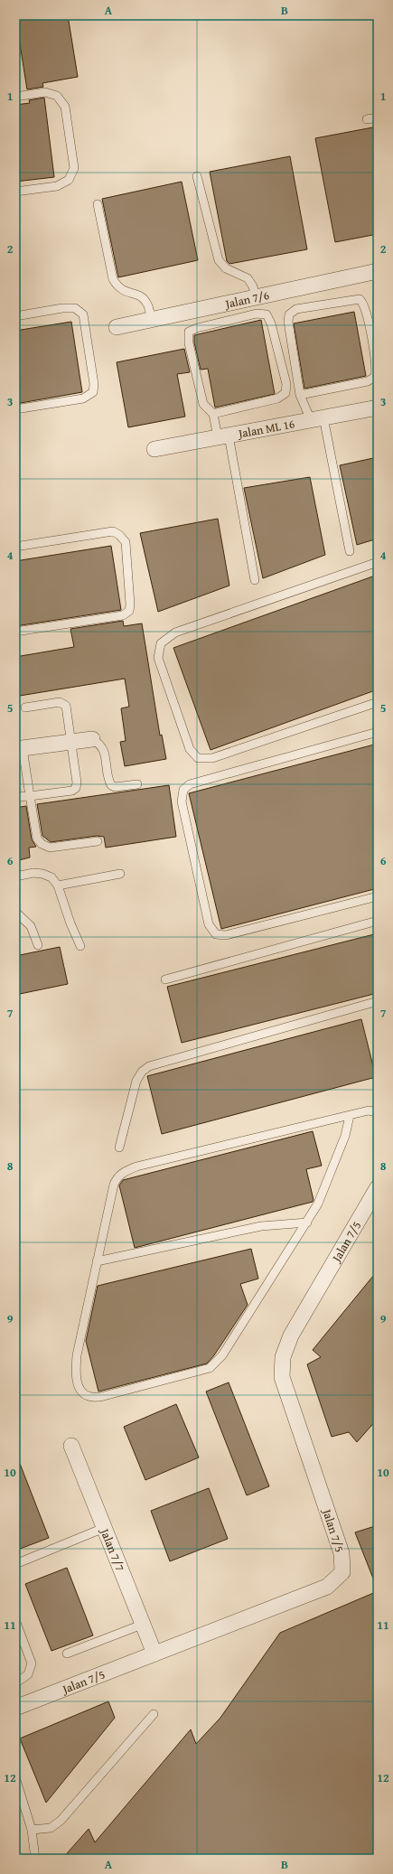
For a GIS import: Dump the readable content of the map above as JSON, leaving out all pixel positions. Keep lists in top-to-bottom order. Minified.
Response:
{"streets":{"street":["Jalan 7/6","Jalan ML 16","Jalan 7/5","Jalan 7/7"]},"crossings":[["Jalan 7/5","Jalan 7/7"]],"grid":{"columns":["A","B"],"rows":["1","2","3","4","5","6","7","8","9","10","11","12"]}}
